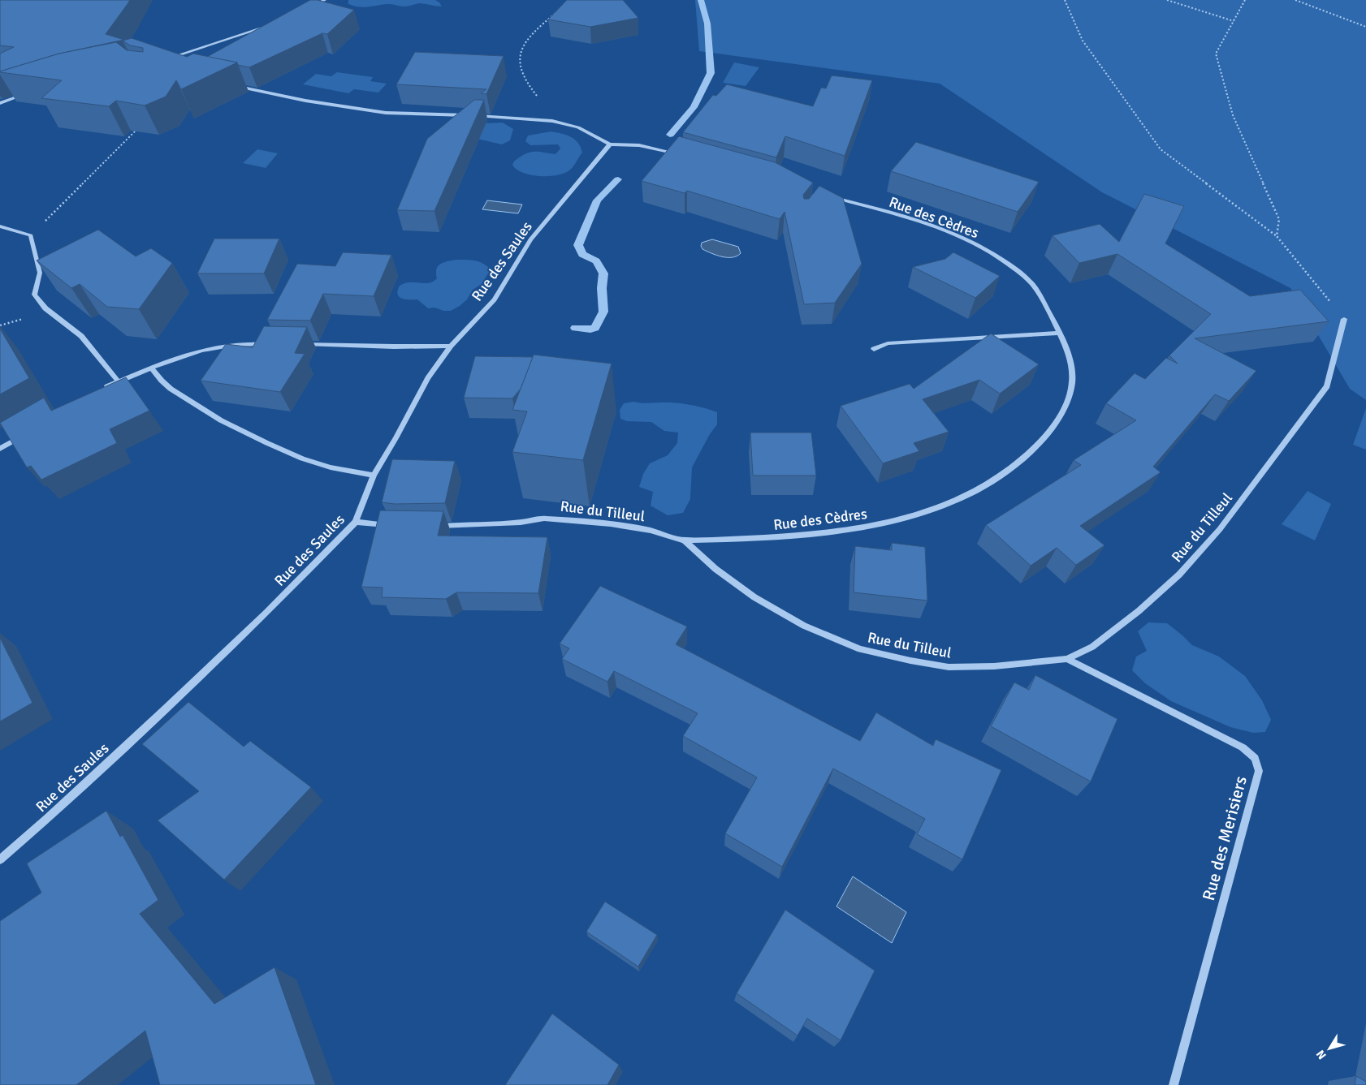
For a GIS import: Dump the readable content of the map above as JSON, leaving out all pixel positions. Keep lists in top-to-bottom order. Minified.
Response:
{"streets":{"street":["Rue des Cèdres","Rue des Saules","Rue du Tilleul","Rue des Merisiers"]},"crossings":[["Rue des Cèdres","Rue du Tilleul"],["Rue du Tilleul","Rue des Merisiers"]],"north":"bottom left"}
